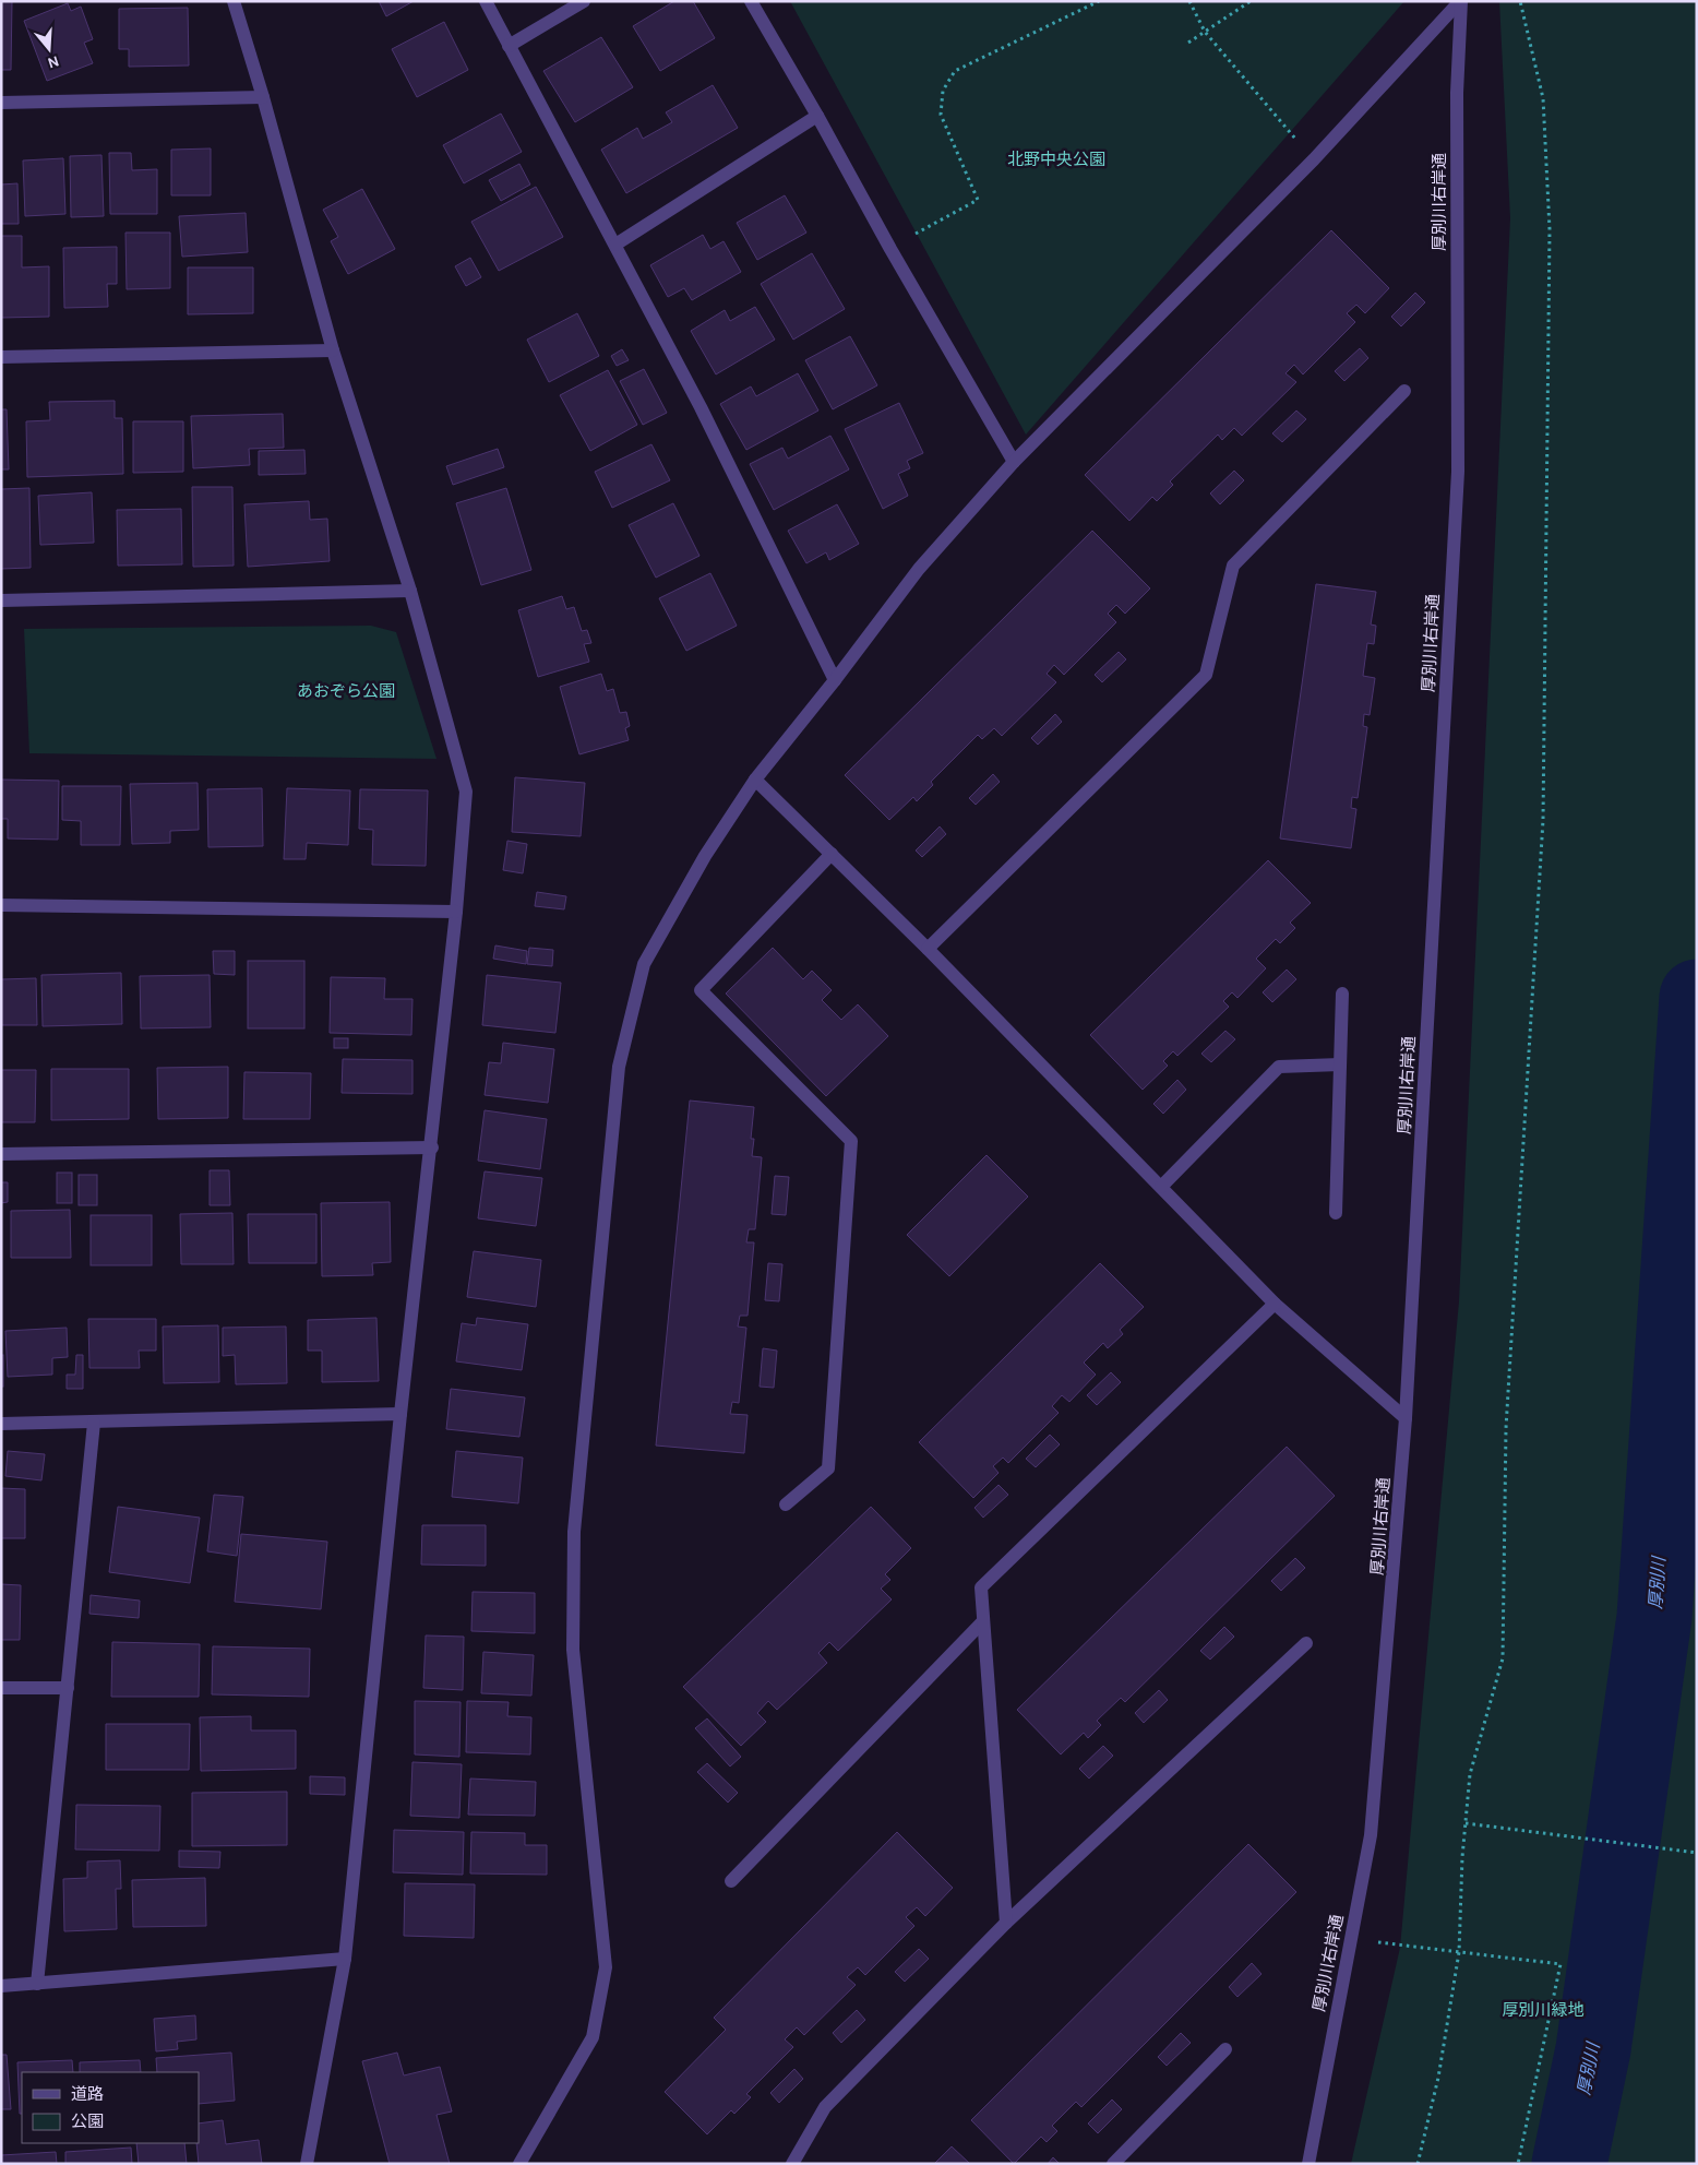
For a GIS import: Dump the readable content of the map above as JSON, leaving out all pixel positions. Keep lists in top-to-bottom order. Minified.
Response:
{"streets":{"street":["厚別川右岸通"]},"water":["厚別川"],"parks":["北野中央公園","あおぞら公園","厚別川緑地"],"legend":["道路","公園"],"north":"bottom"}
